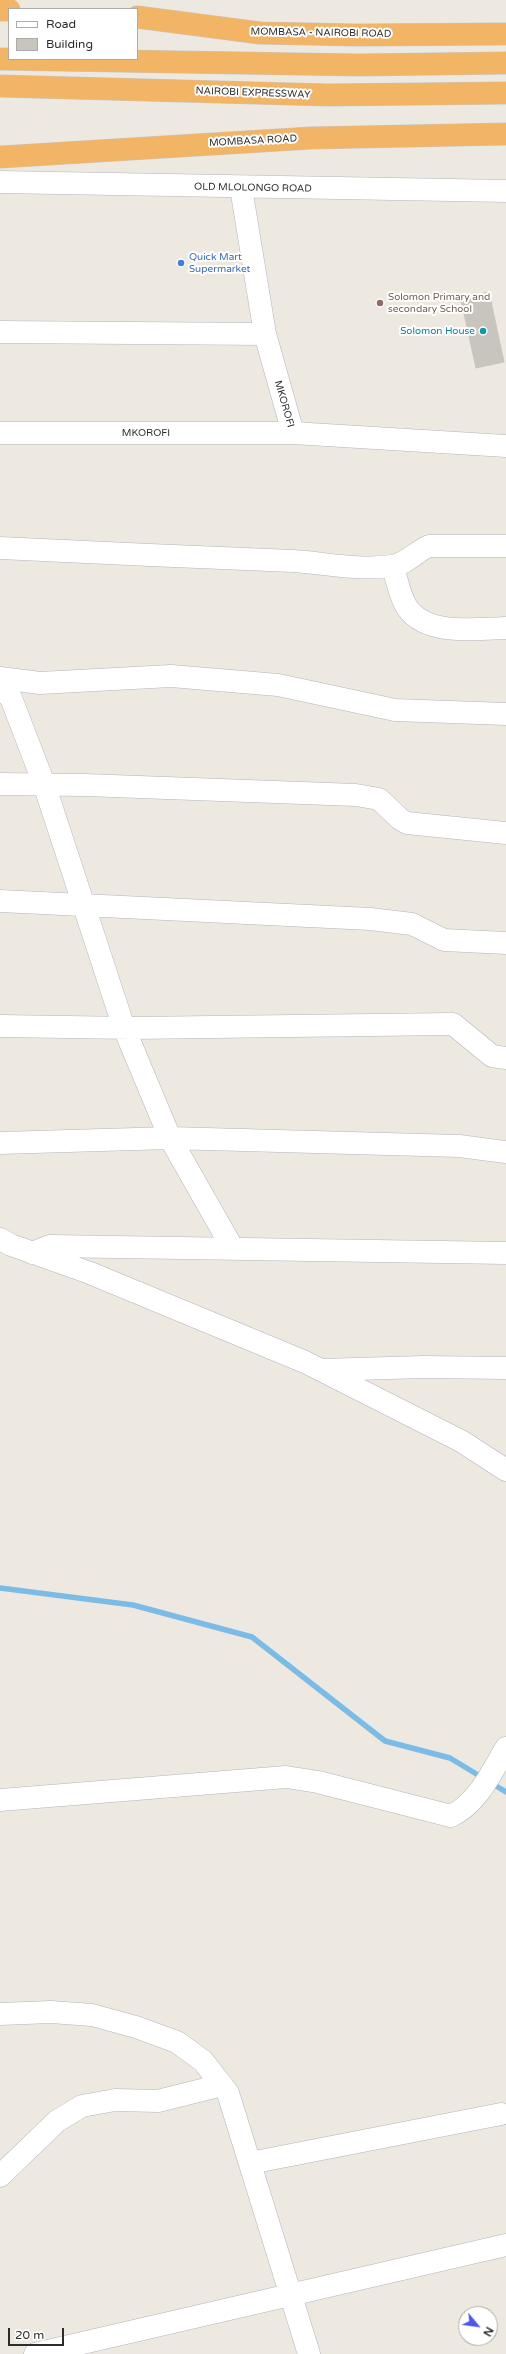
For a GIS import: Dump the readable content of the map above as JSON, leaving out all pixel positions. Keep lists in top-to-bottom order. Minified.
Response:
{"streets":{"highway":["MOMBASA - NAIROBI ROAD","NAIROBI EXPRESSWAY","MOMBASA ROAD"],"street":["OLD MLOLONGO ROAD","MKOROFI"]},"crossings":[["OLD MLOLONGO ROAD","MKOROFI"]],"places":["Quick Mart Supermarket","Solomon Primary and secondary School","Solomon House"],"legend":["Road","Building"],"scale_bar":"20 m","north":"bottom right"}
